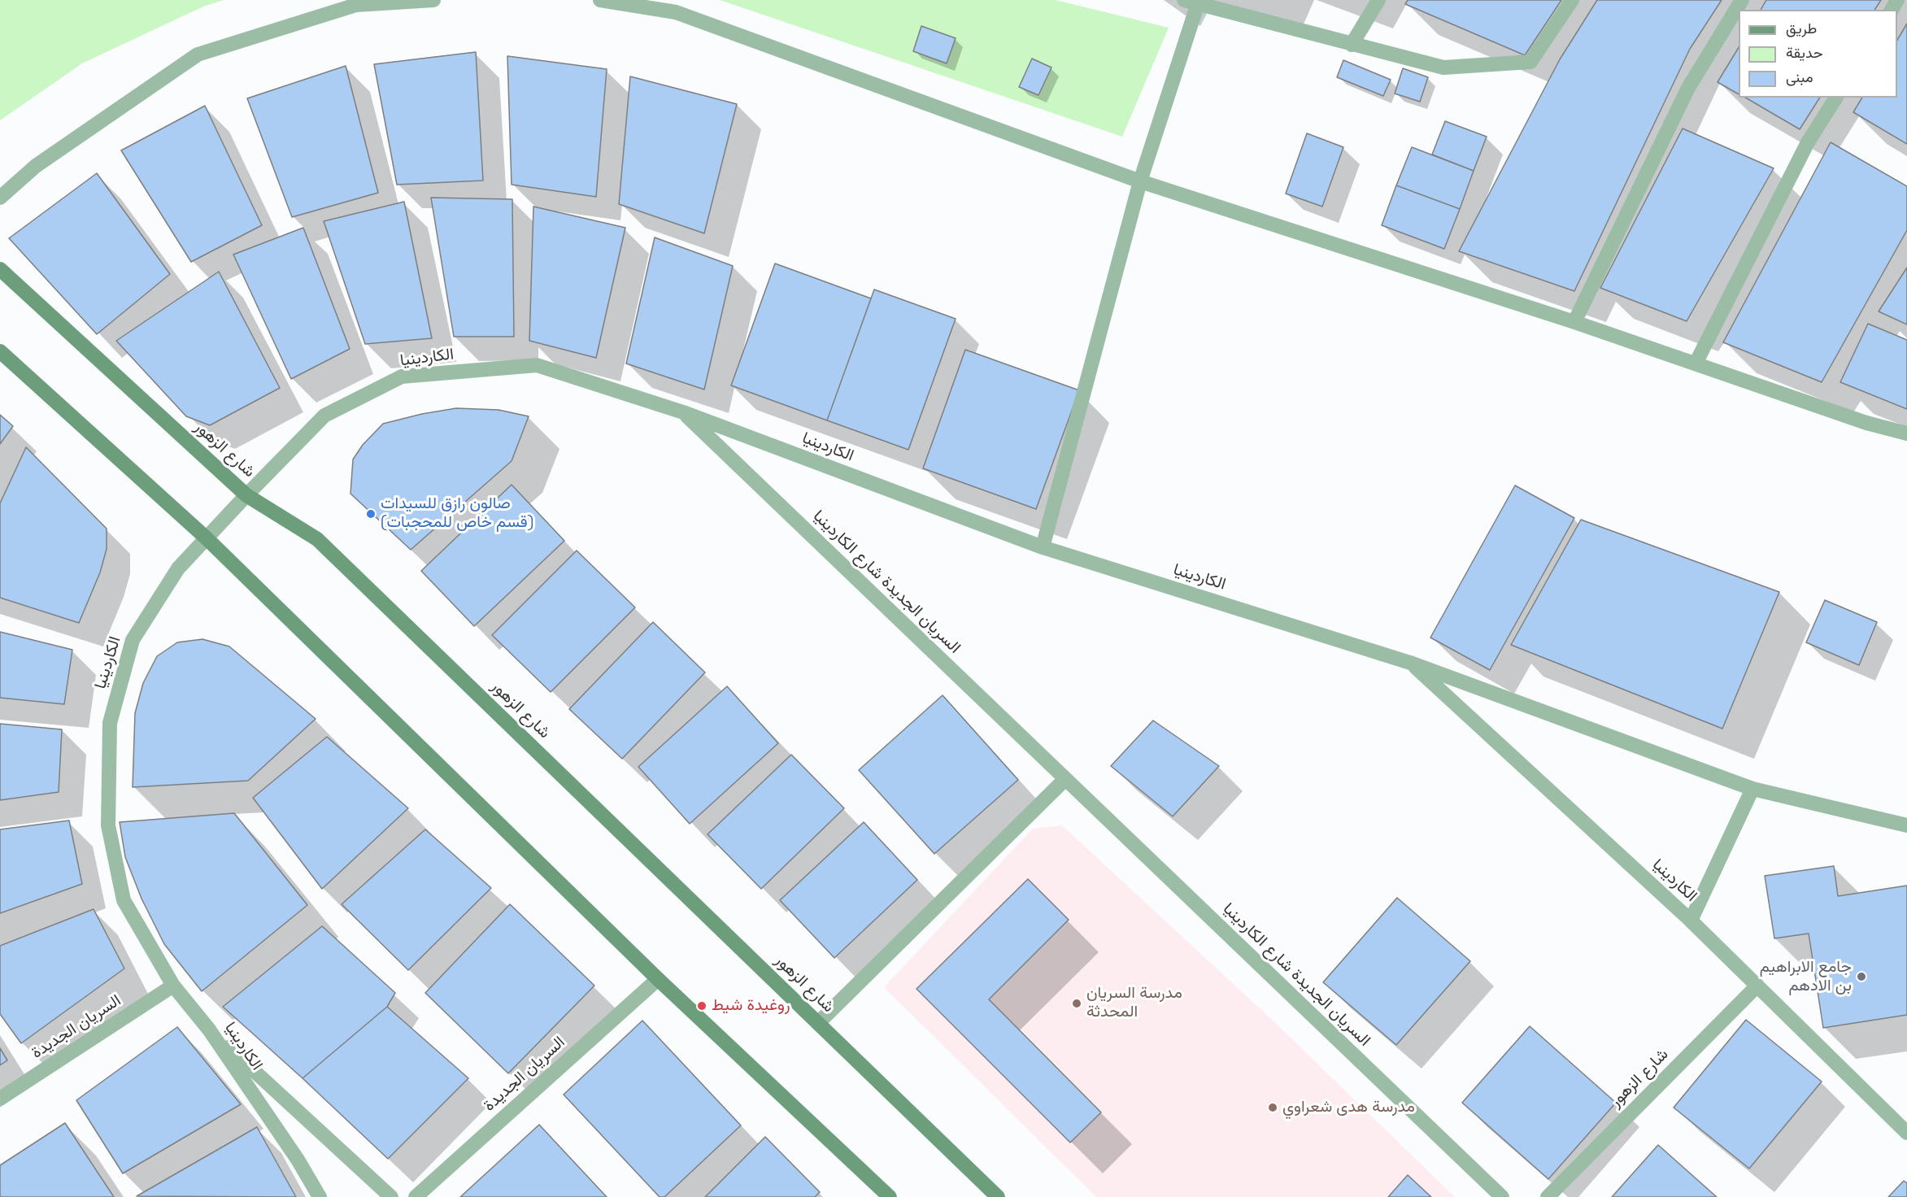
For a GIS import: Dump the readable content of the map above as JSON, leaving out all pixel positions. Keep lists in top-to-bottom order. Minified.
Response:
{"streets":{"street":["الكاردينيا","شارع الزهور","السريان الجديدة شارع الكاردينيا","السريان الجديدة"]},"crossings":[["الكاردينيا","شارع الزهور"],["الكاردينيا","السريان الجديدة شارع الكاردينيا"],["الكاردينيا","السريان الجديدة"]],"places":["صالون رازق للسيدات (قسم خاص للمحجبات)","جامع الابراهيم بن الادهم","مدرسة السريان المحدثة","روغيدة شيط","مدرسة هدى شعراوي"],"legend":["طريق","حديقة","مبنى"]}
